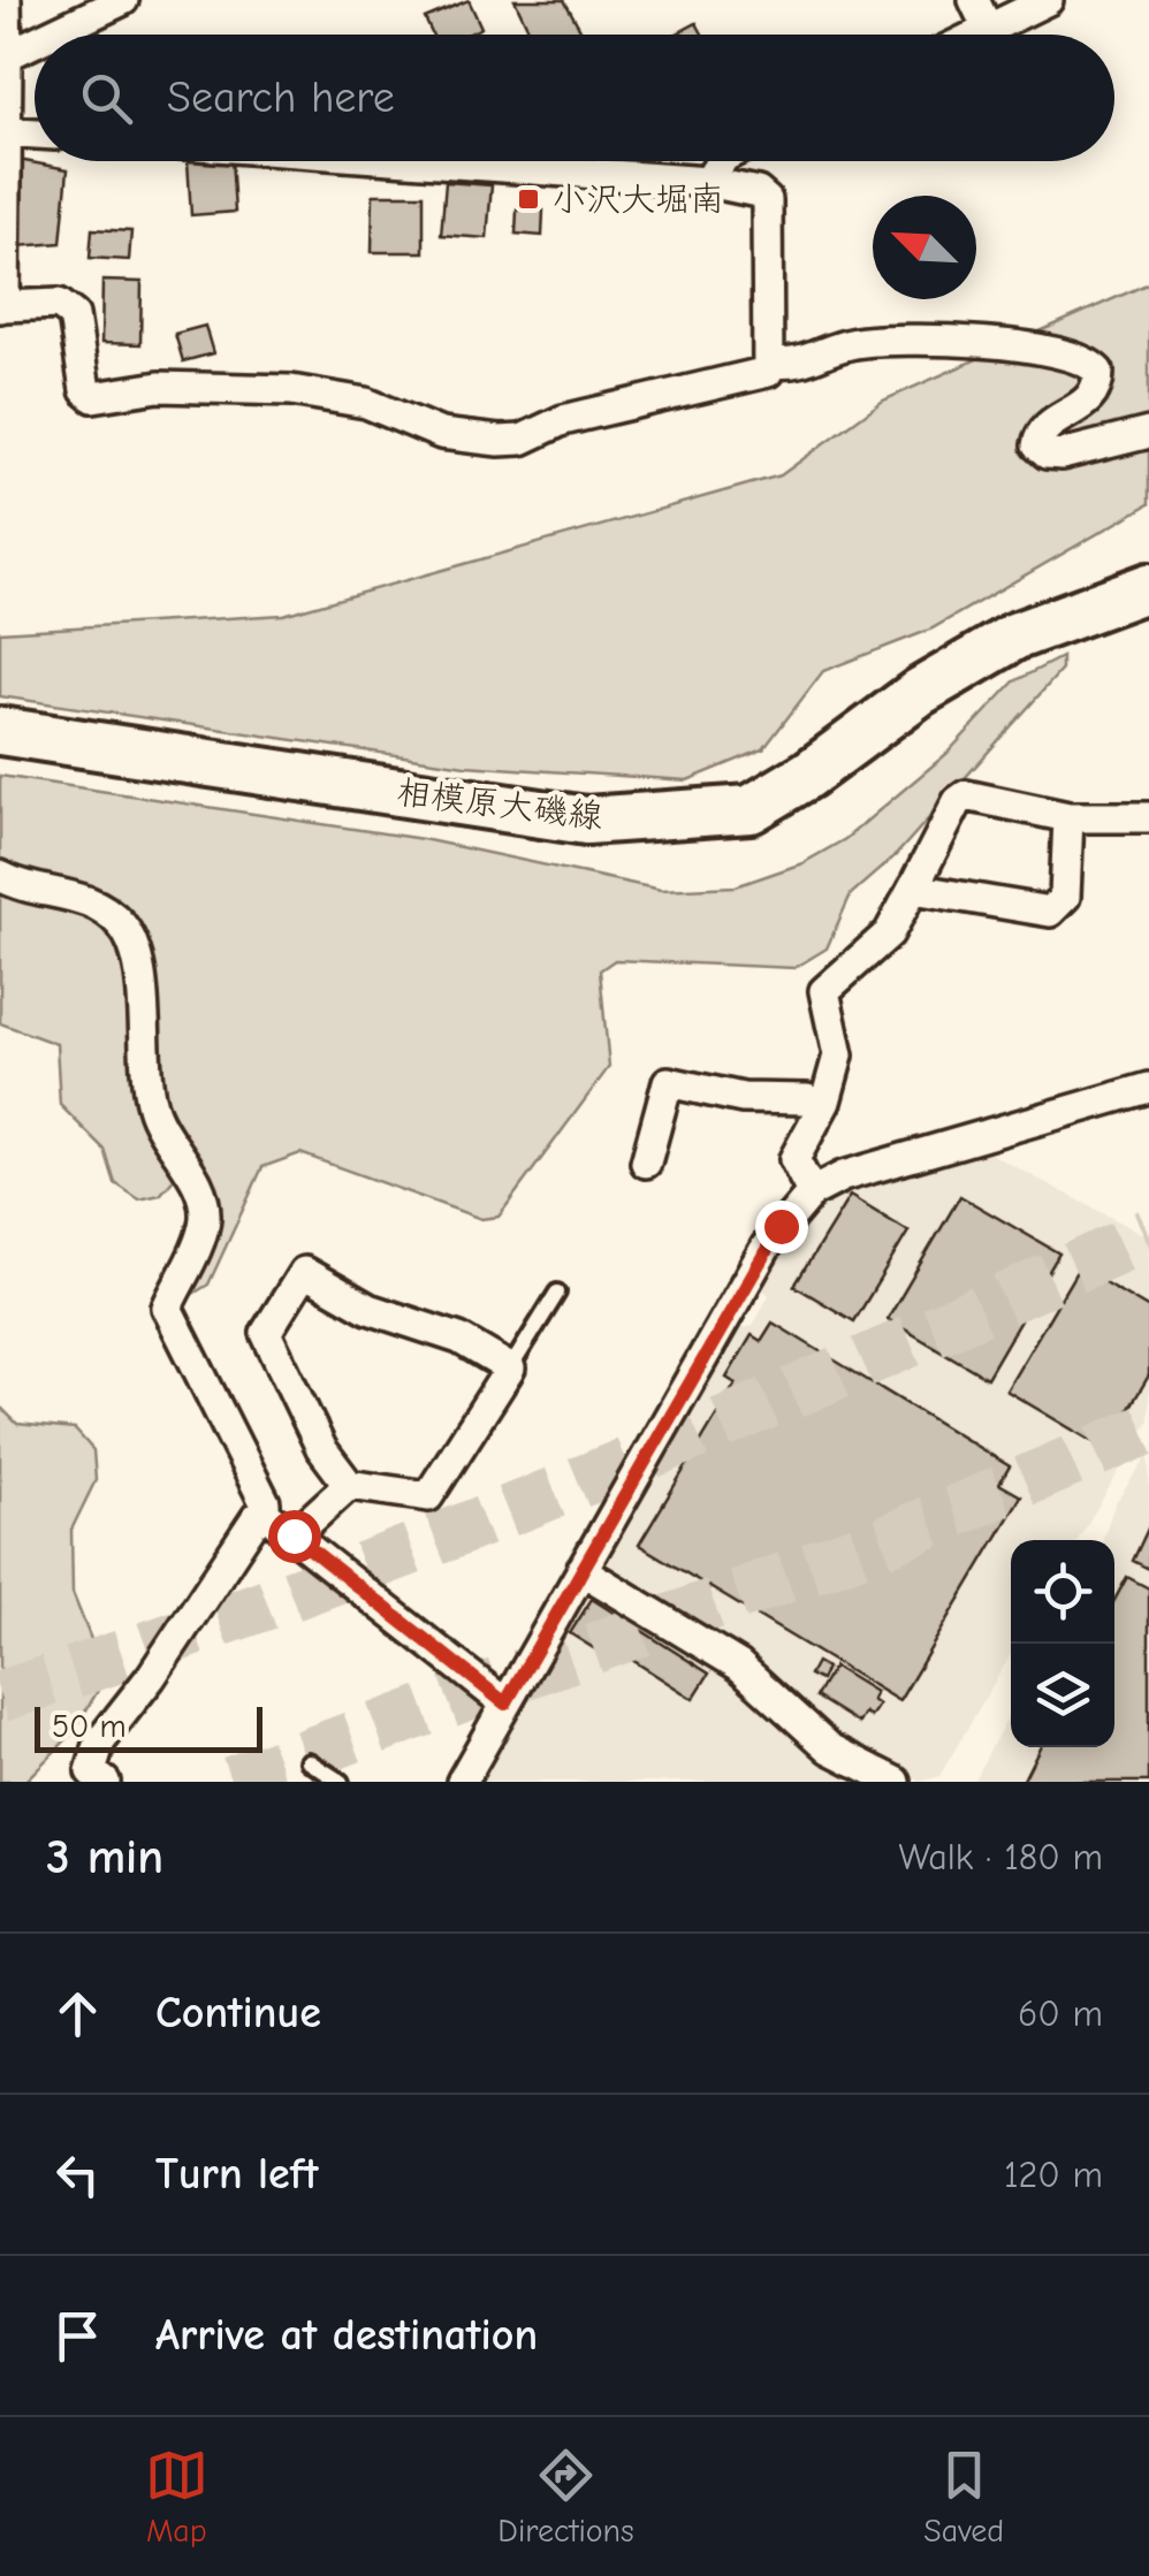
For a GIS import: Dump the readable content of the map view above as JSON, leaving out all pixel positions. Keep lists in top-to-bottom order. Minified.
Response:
{"streets":{"main road":["相模原大磯線"]},"places":{"transit":["小沢大堀南"]},"scale_bar":"50 m","north":"top left","page":{"search":"Search here","scale":"50 m","heading":["3 min","Walk · 180 m"],"list":[["Continue","60 m"],["Turn left","120 m"],"Arrive at destination"],"nav":["Map","Directions","Saved"]}}
